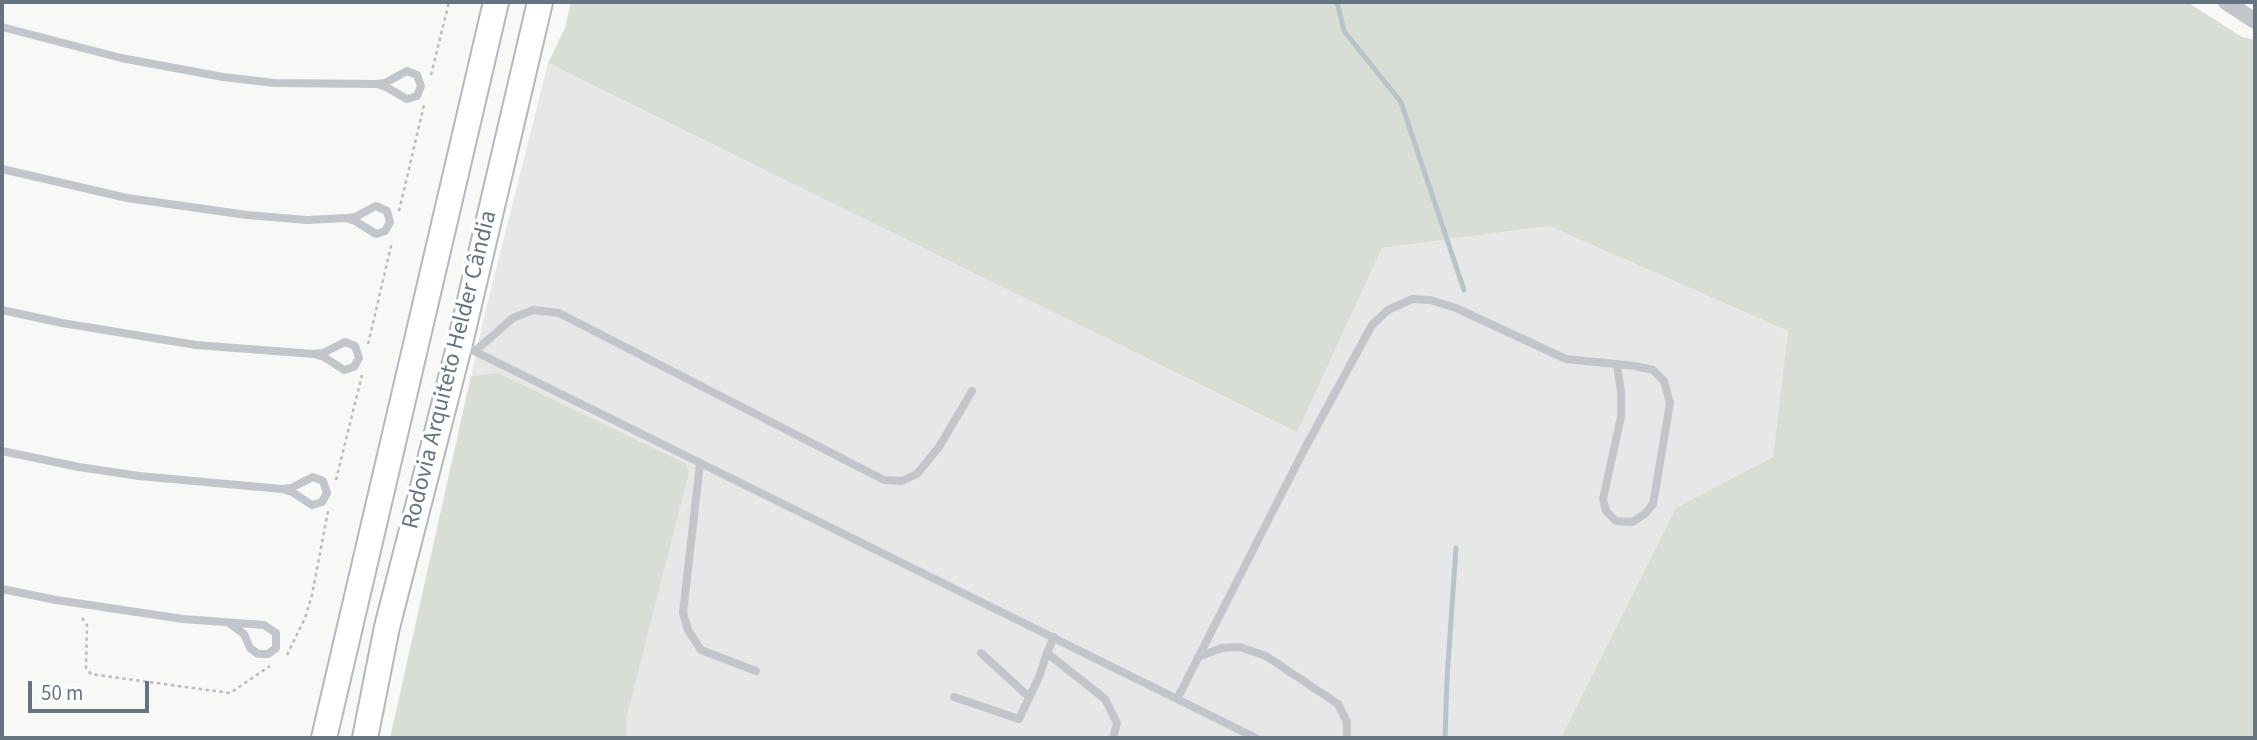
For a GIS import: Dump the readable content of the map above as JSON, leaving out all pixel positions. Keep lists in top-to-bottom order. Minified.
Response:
{"streets":{"main road":["Rodovia Arquiteto Helder Cândia"]},"scale_bar":"50 m"}
